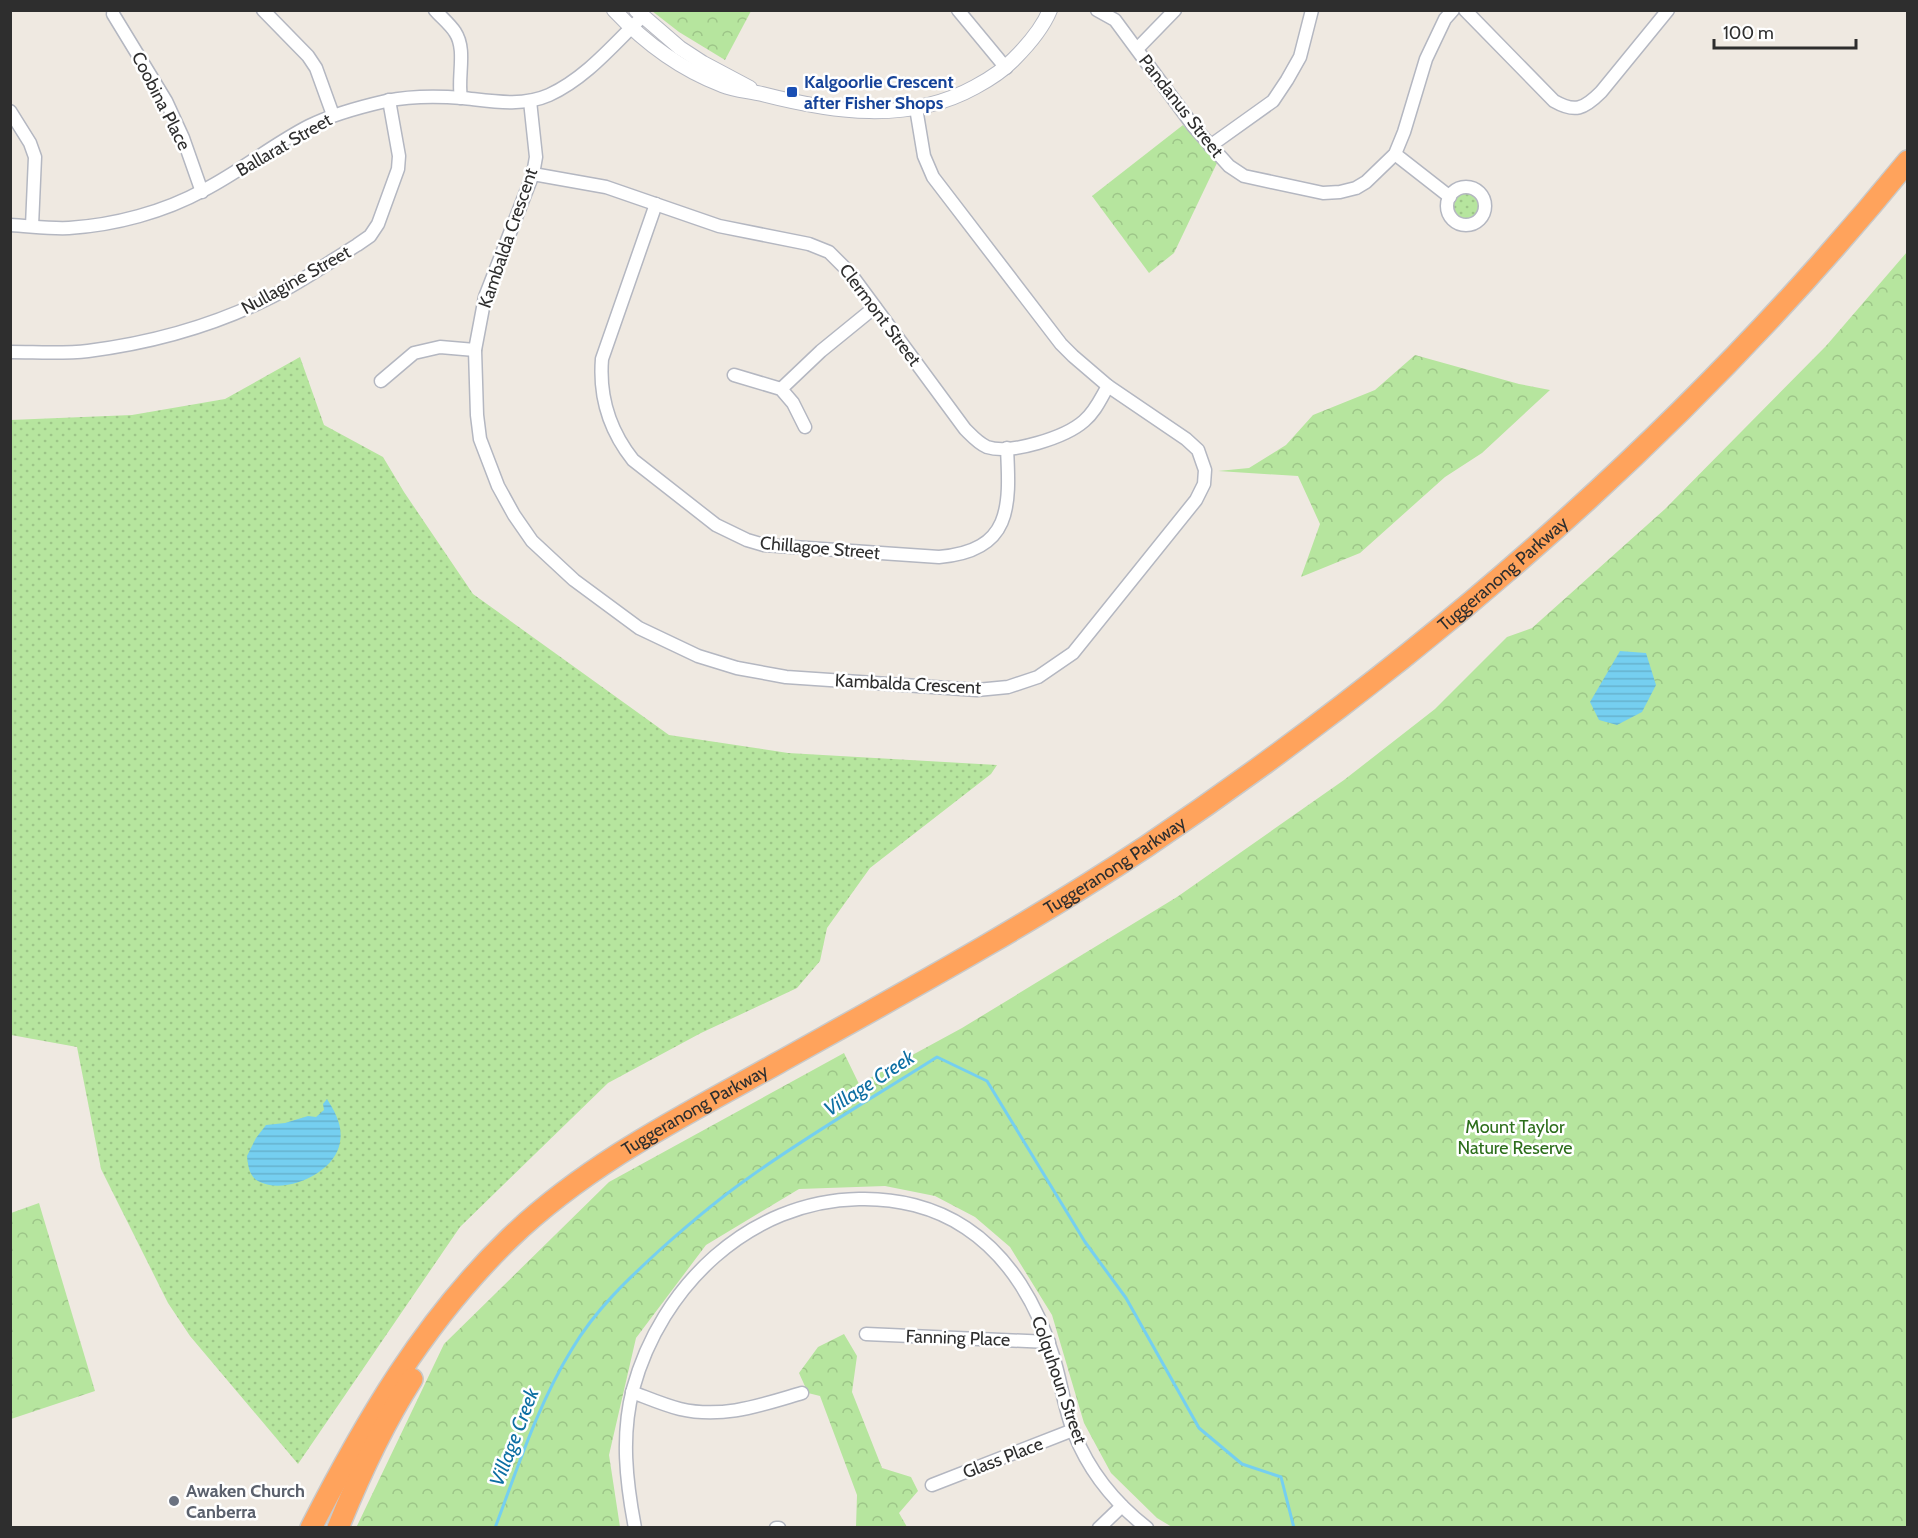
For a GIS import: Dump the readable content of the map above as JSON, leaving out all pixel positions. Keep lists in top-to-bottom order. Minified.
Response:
{"streets":{"highway":["Tuggeranong Parkway"],"street":["Coobina Place","Pandanus Street","Ballarat Street","Kambalda Crescent","Nullagine Street","Clermont Street","Chillagoe Street","Fanning Place","Colquhoun Street","Glass Place"]},"crossings":[["Coobina Place","Ballarat Street"],["Ballarat Street","Kambalda Crescent"],["Ballarat Street","Nullagine Street"],["Kambalda Crescent","Clermont Street"],["Clermont Street","Chillagoe Street"],["Fanning Place","Colquhoun Street"],["Colquhoun Street","Glass Place"]],"water":["Village Creek"],"parks":["Mount Taylor Nature Reserve"],"places":{"transit":["Kalgoorlie Crescent after Fisher Shops"],"other":["Awaken Church Canberra"]},"scale_bar":"100 m"}
